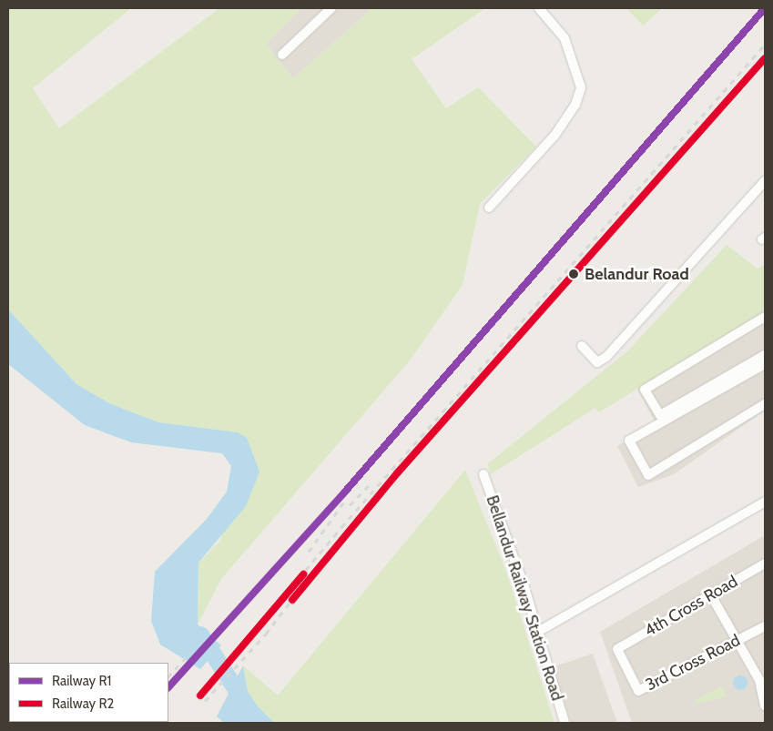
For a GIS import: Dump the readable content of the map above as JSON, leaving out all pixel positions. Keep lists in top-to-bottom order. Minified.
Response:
{"streets":{"street":["Bellandur Railway Station Road","4th Cross Road","3rd Cross Road"]},"crossings":[["4th Cross Road","3rd Cross Road"]],"places":["Belandur Road"],"lines":["rail line R1","rail line R2"],"legend":["Railway R1","Railway R2"]}
